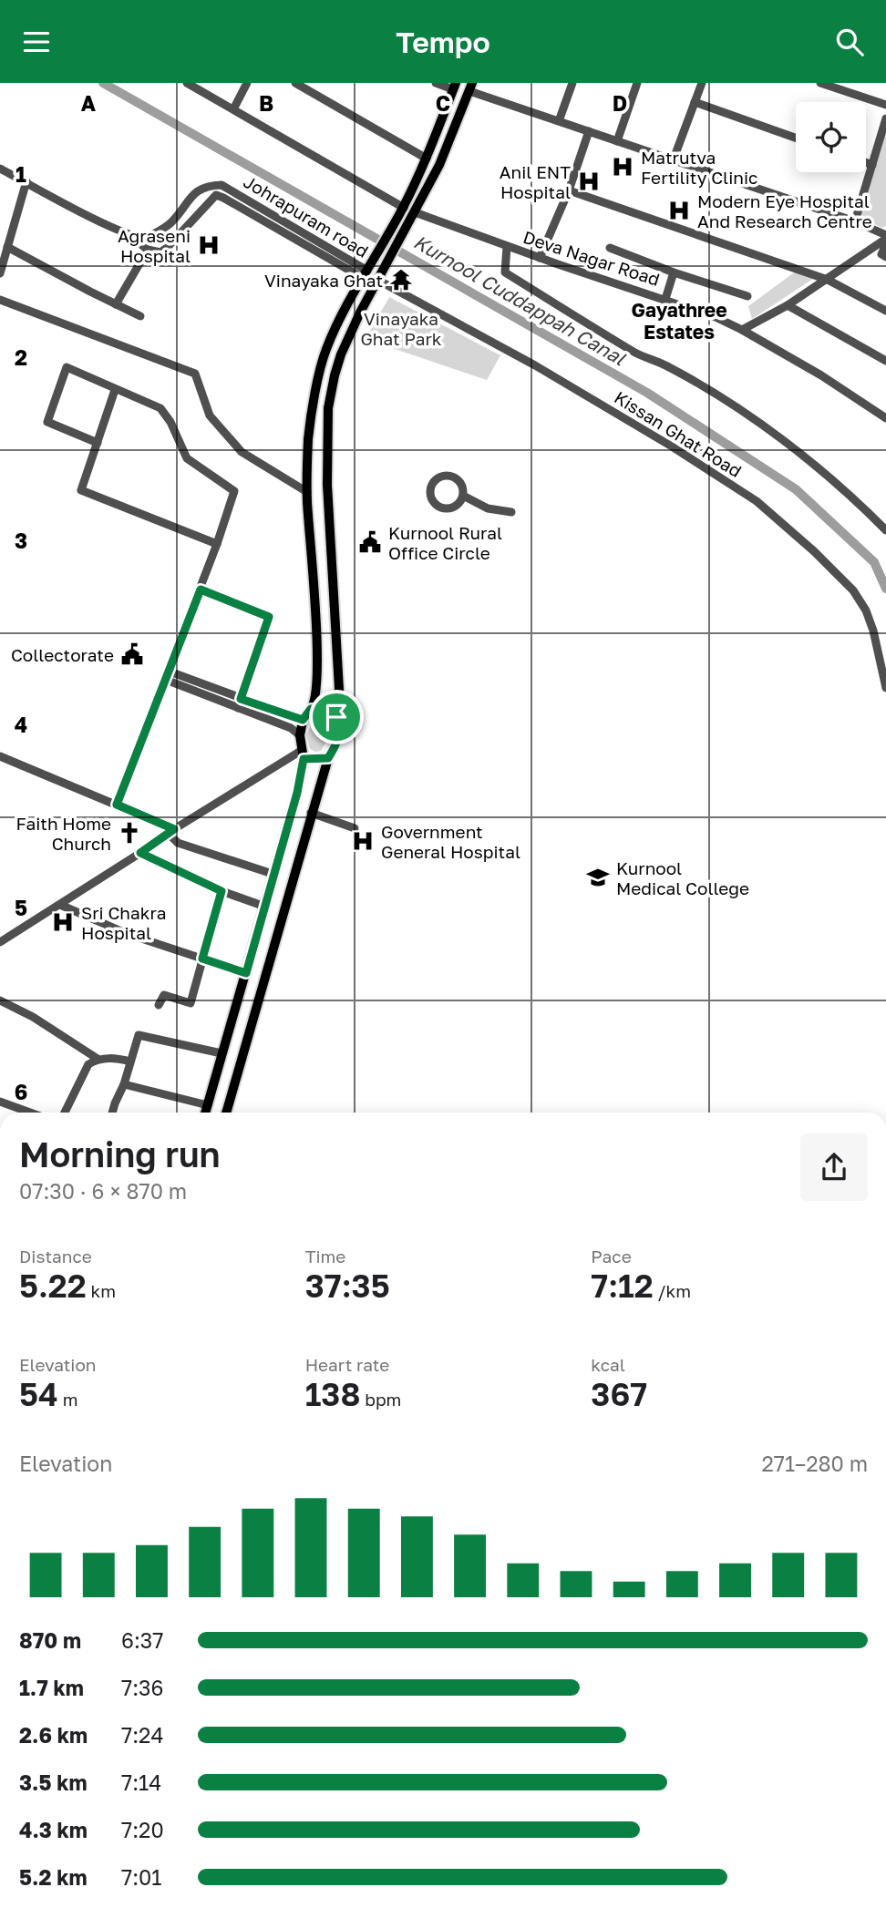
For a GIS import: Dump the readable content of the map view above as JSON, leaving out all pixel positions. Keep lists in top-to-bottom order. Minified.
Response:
{"streets":{"street":["Johrapuram road","Deva Nagar Road","Kissan Ghat Road"]},"districts":["Gayathree Estates"],"water":["Kurnool Cuddappah Canal"],"parks":["Vinayaka Ghat Park"],"places":{"hospital":["Matrutva Fertility Clinic","Anil ENT Hospital","Modern Eye Hospital And Research Centre","Agraseni Hospital","Government General Hospital","Sri Chakra Hospital"],"temple":["Vinayaka Ghat"],"public building":["Kurnool Rural Office Circle","Collectorate"],"church":["Faith Home Church"],"school or university":["Kurnool Medical College"]},"page":{"header":"Tempo","heading":["Morning run","07:30 · 6 × 870 m"],"stats":[["Distance","5.22 km"],["Time","37:35"],["Pace","7:12 /km"],["Elevation","54 m"],["Heart rate","138 bpm"],["kcal","367"]],"chart":["Elevation","271–280 m"],"list":[{"name":"870 m","note":"6:37"},{"name":"1.7 km","note":"7:36"},{"name":"2.6 km","note":"7:24"},{"name":"3.5 km","note":"7:14"},{"name":"4.3 km","note":"7:20"},{"name":"5.2 km","note":"7:01"}]},"grid":{"columns":["A","B","C","D"],"rows":["1","2","3","4","5","6"]}}
